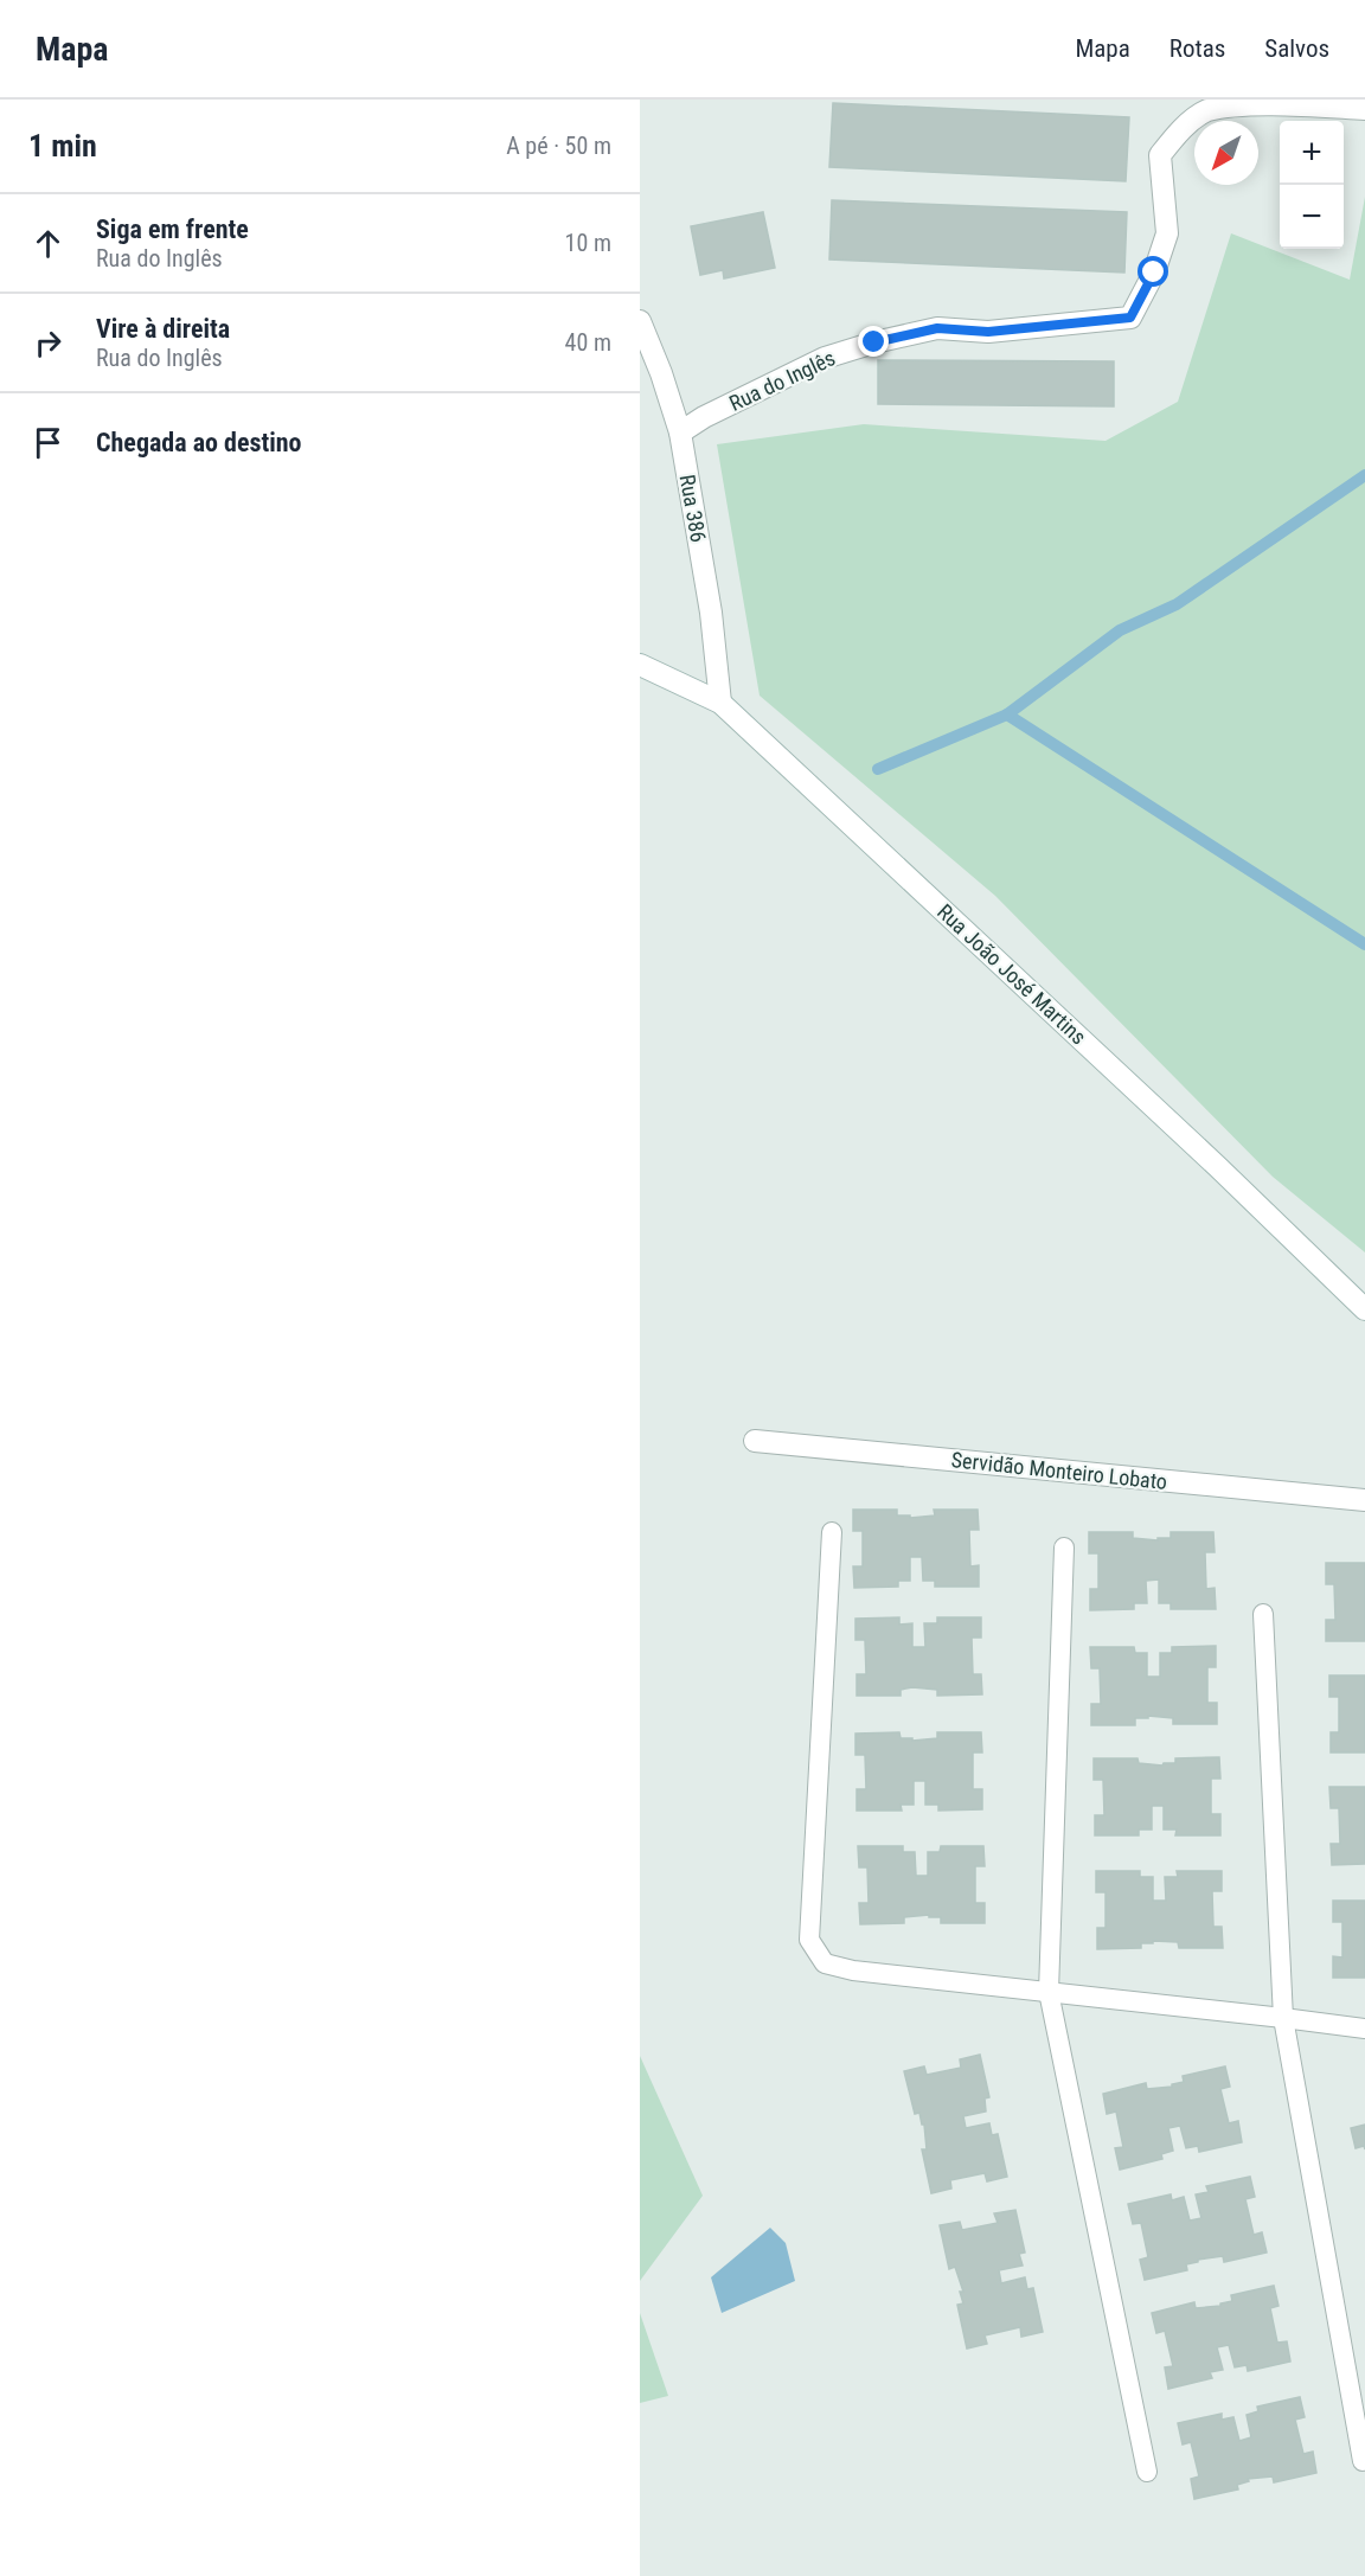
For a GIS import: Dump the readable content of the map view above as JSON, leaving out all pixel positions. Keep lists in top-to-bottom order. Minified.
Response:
{"streets":{"street":["Rua do Inglês","Rua 386","Rua João José Martins","Servidão Monteiro Lobato"]},"crossings":[["Rua do Inglês","Rua 386"],["Rua 386","Rua João José Martins"]],"north":"bottom left","page":{"header":"Mapa","nav":["Mapa","Rotas","Salvos"],"heading":["1 min","A pé · 50 m"],"map_buttons":["+","−"],"list":[["Siga em frente","Rua do Inglês","10 m"],["Vire à direita","Rua do Inglês","40 m"],"Chegada ao destino"]}}
